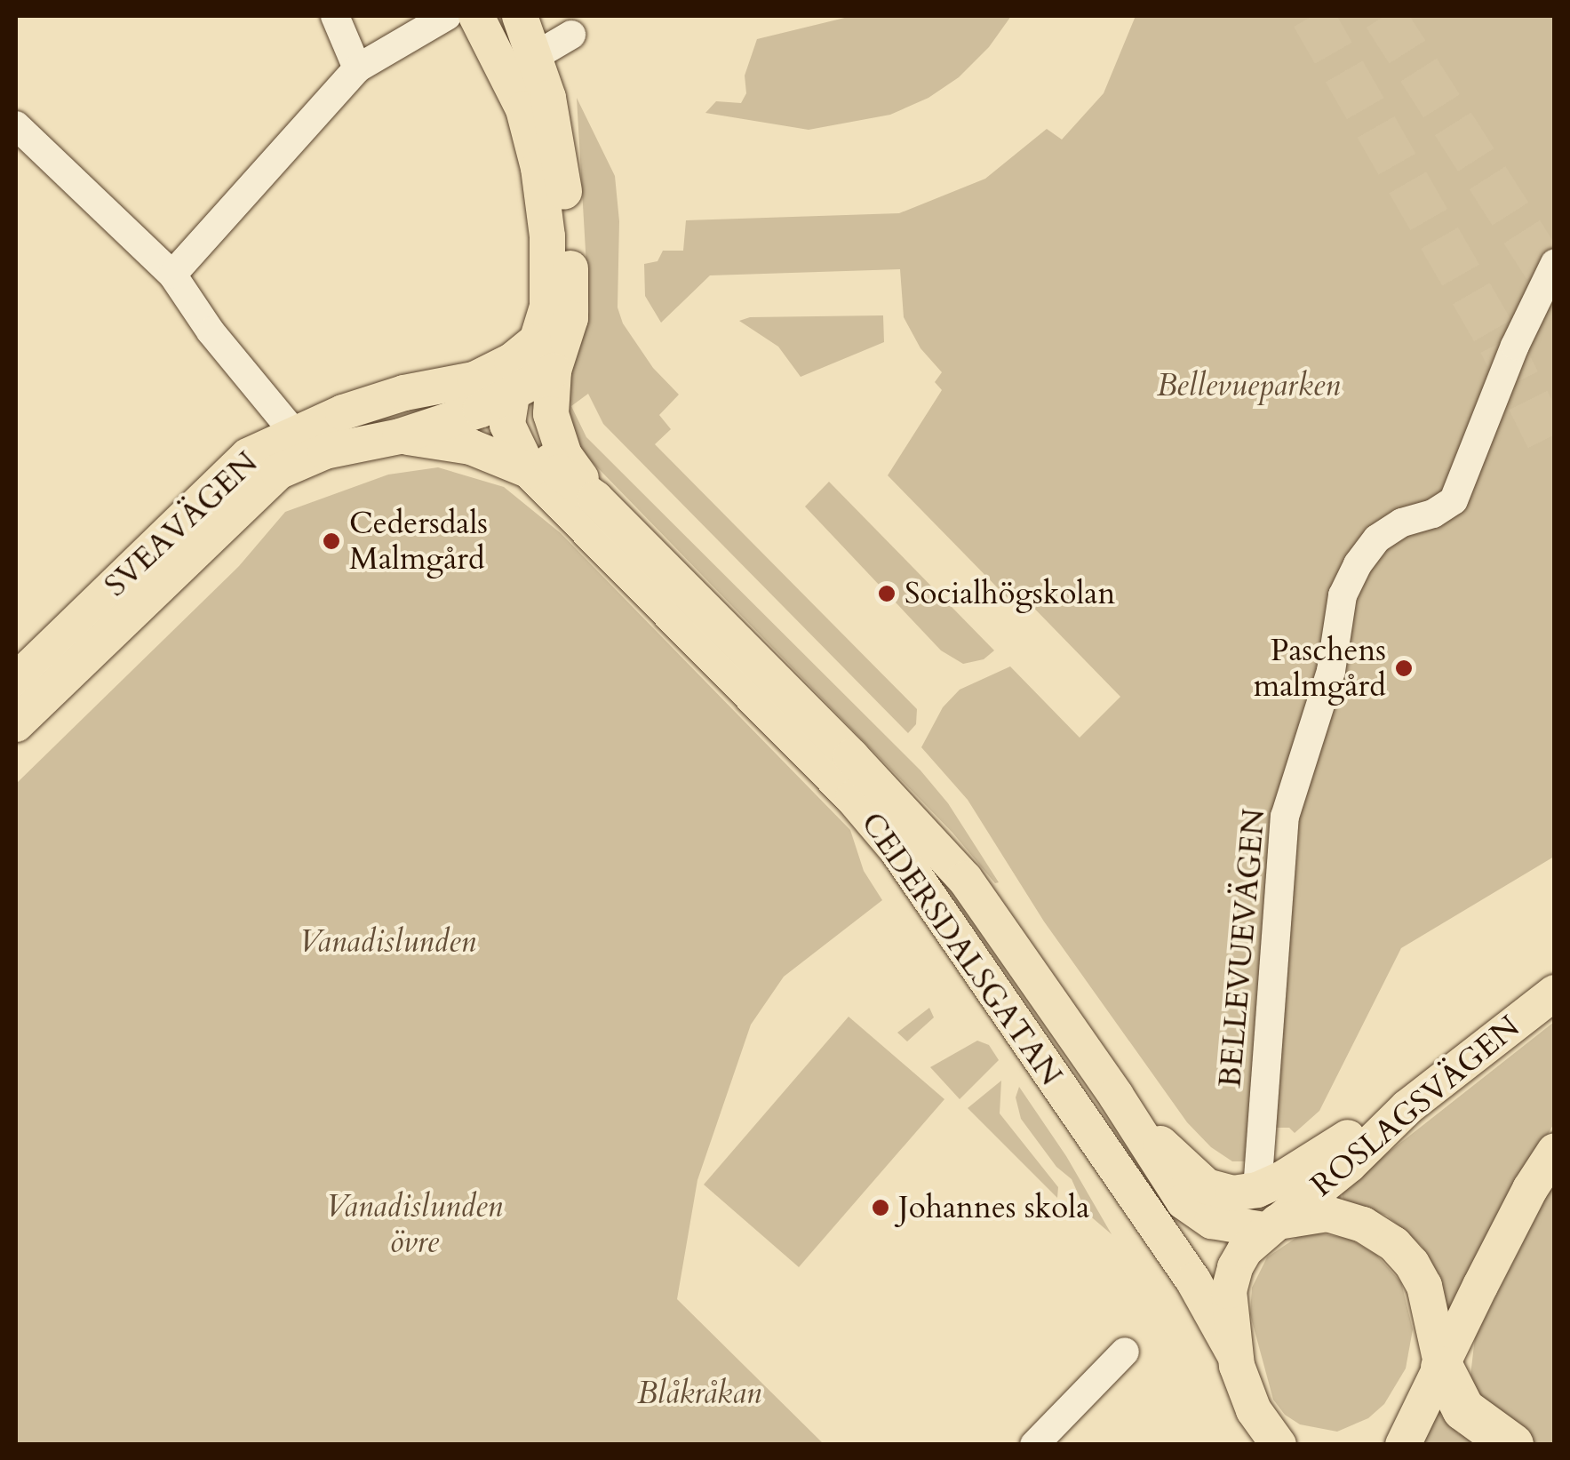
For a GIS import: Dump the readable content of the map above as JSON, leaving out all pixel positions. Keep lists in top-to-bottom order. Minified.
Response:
{"streets":{"main road":["SVEAVÄGEN","CEDERSDALSGATAN","ROSLAGSVÄGEN"],"street":["BELLEVUEVÄGEN"]},"crossings":[["SVEAVÄGEN","CEDERSDALSGATAN"],["BELLEVUEVÄGEN","CEDERSDALSGATAN"],["CEDERSDALSGATAN","ROSLAGSVÄGEN"]],"parks":["Bellevueparken","Vanadislunden","Vanadislunden övre","Blåkråkan"],"places":["Cedersdals Malmgård","Socialhögskolan","Paschens malmgård","Johannes skola"]}
